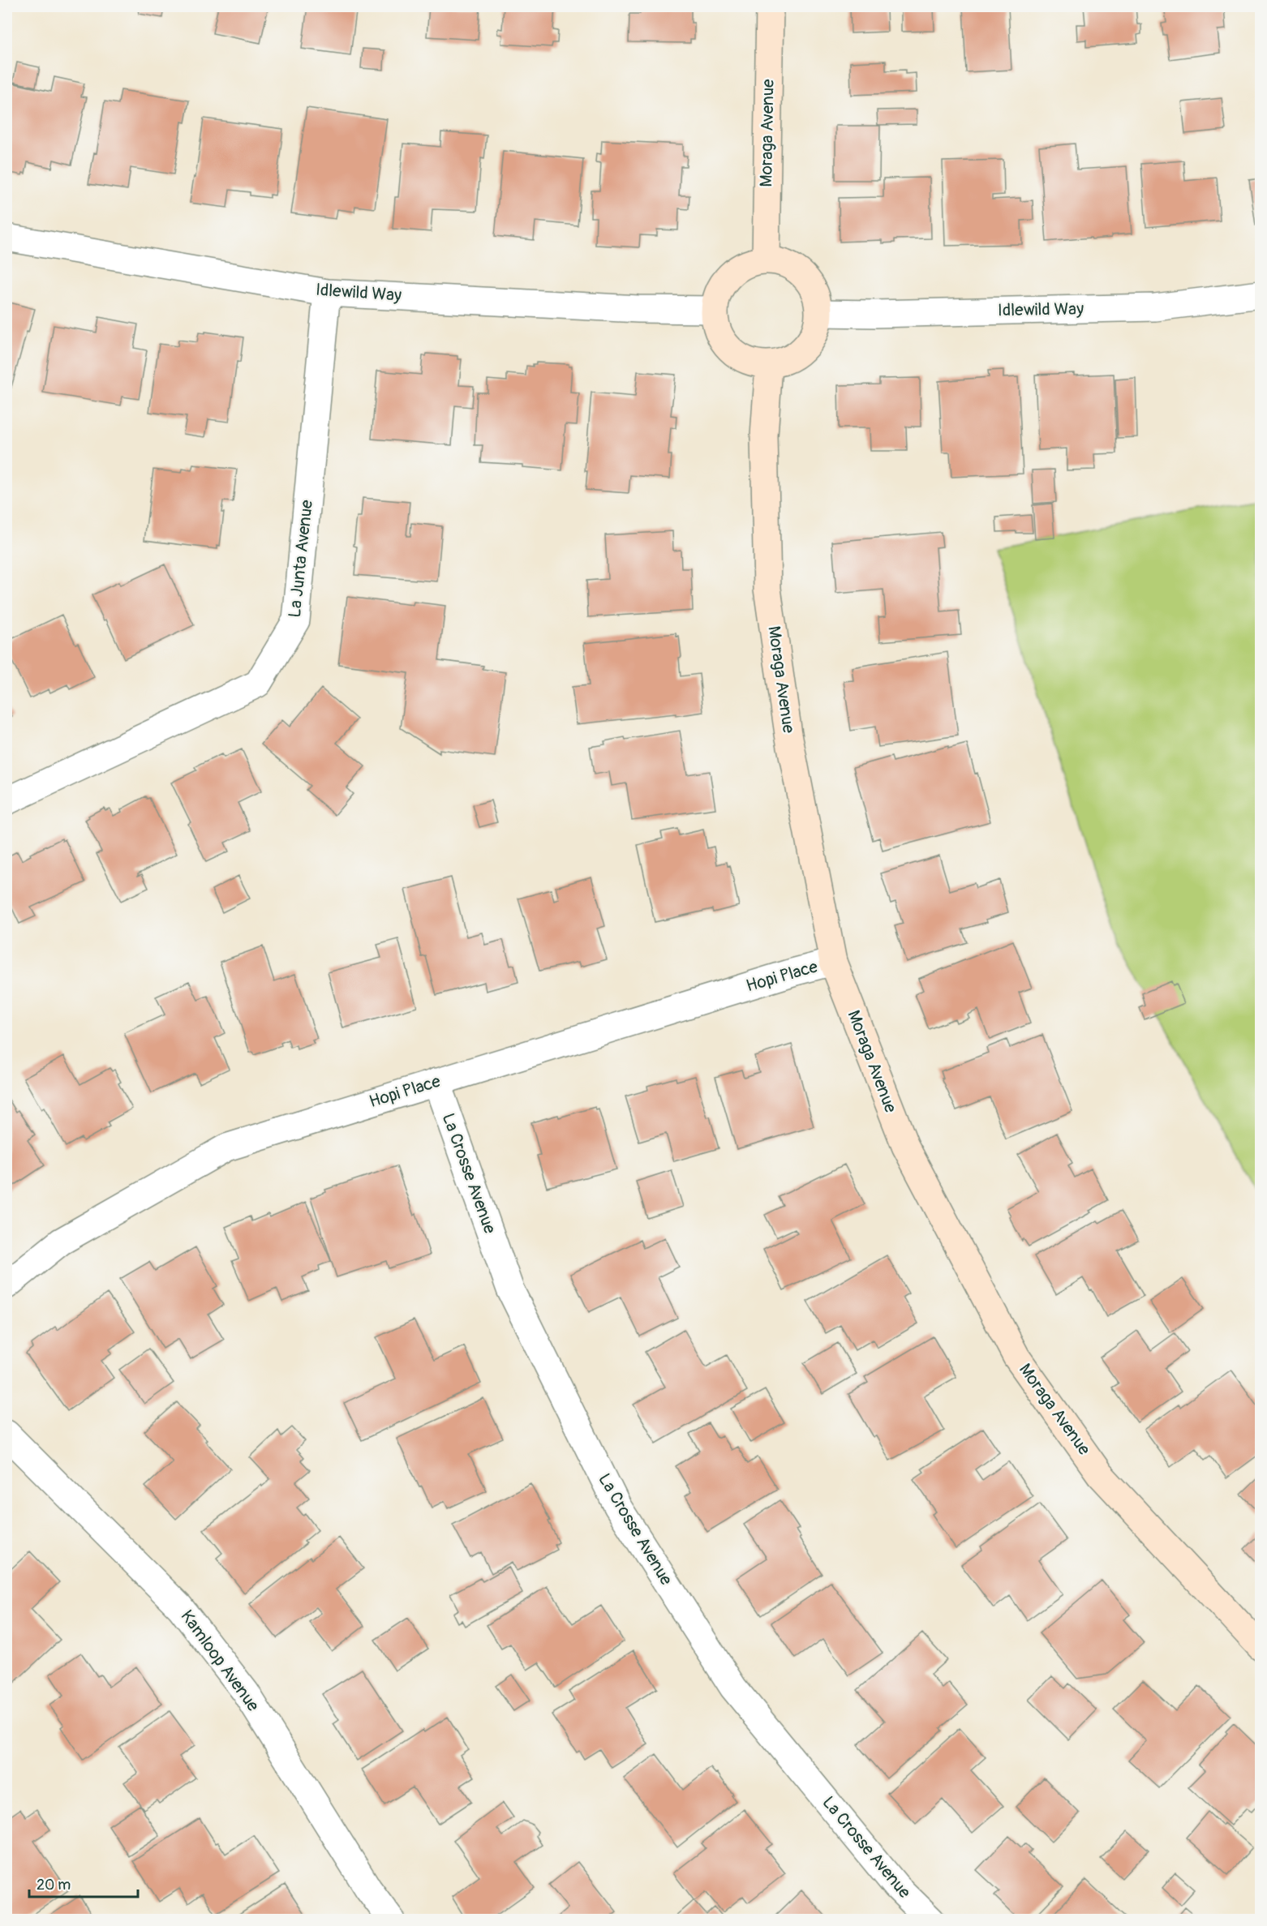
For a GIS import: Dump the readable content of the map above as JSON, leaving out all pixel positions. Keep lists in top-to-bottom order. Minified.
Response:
{"streets":{"main road":["Moraga Avenue"],"street":["Idlewild Way","La Junta Avenue","Hopi Place","La Crosse Avenue","Kamloop Avenue"]},"crossings":[["Moraga Avenue","Idlewild Way"],["Moraga Avenue","Hopi Place"],["Idlewild Way","La Junta Avenue"],["Hopi Place","La Crosse Avenue"]],"scale_bar":"20 m"}
